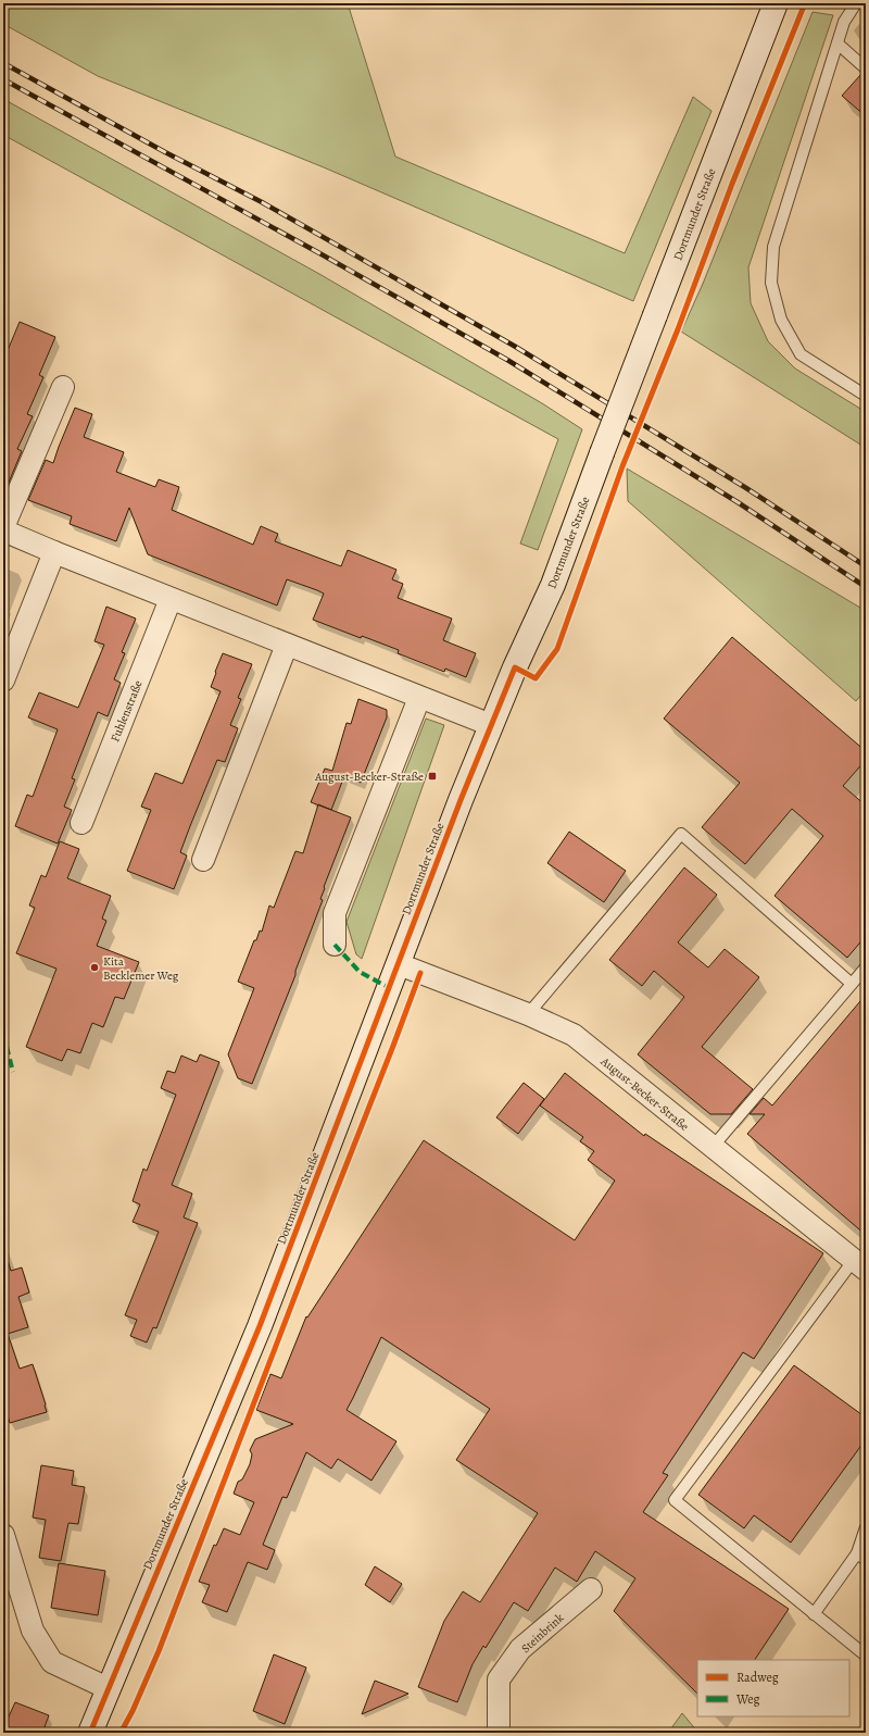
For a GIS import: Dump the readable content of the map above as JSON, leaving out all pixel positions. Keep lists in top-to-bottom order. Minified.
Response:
{"streets":{"main road":["Dortmunder Straße"],"street":["Fuhlenstraße","August-Becker-Straße","Steinbrink"]},"crossings":[["Dortmunder Straße","August-Becker-Straße"]],"places":{"transit":["August-Becker-Straße"],"other":["Kita Becklemer Weg"]},"legend":["Radweg","Weg"]}
